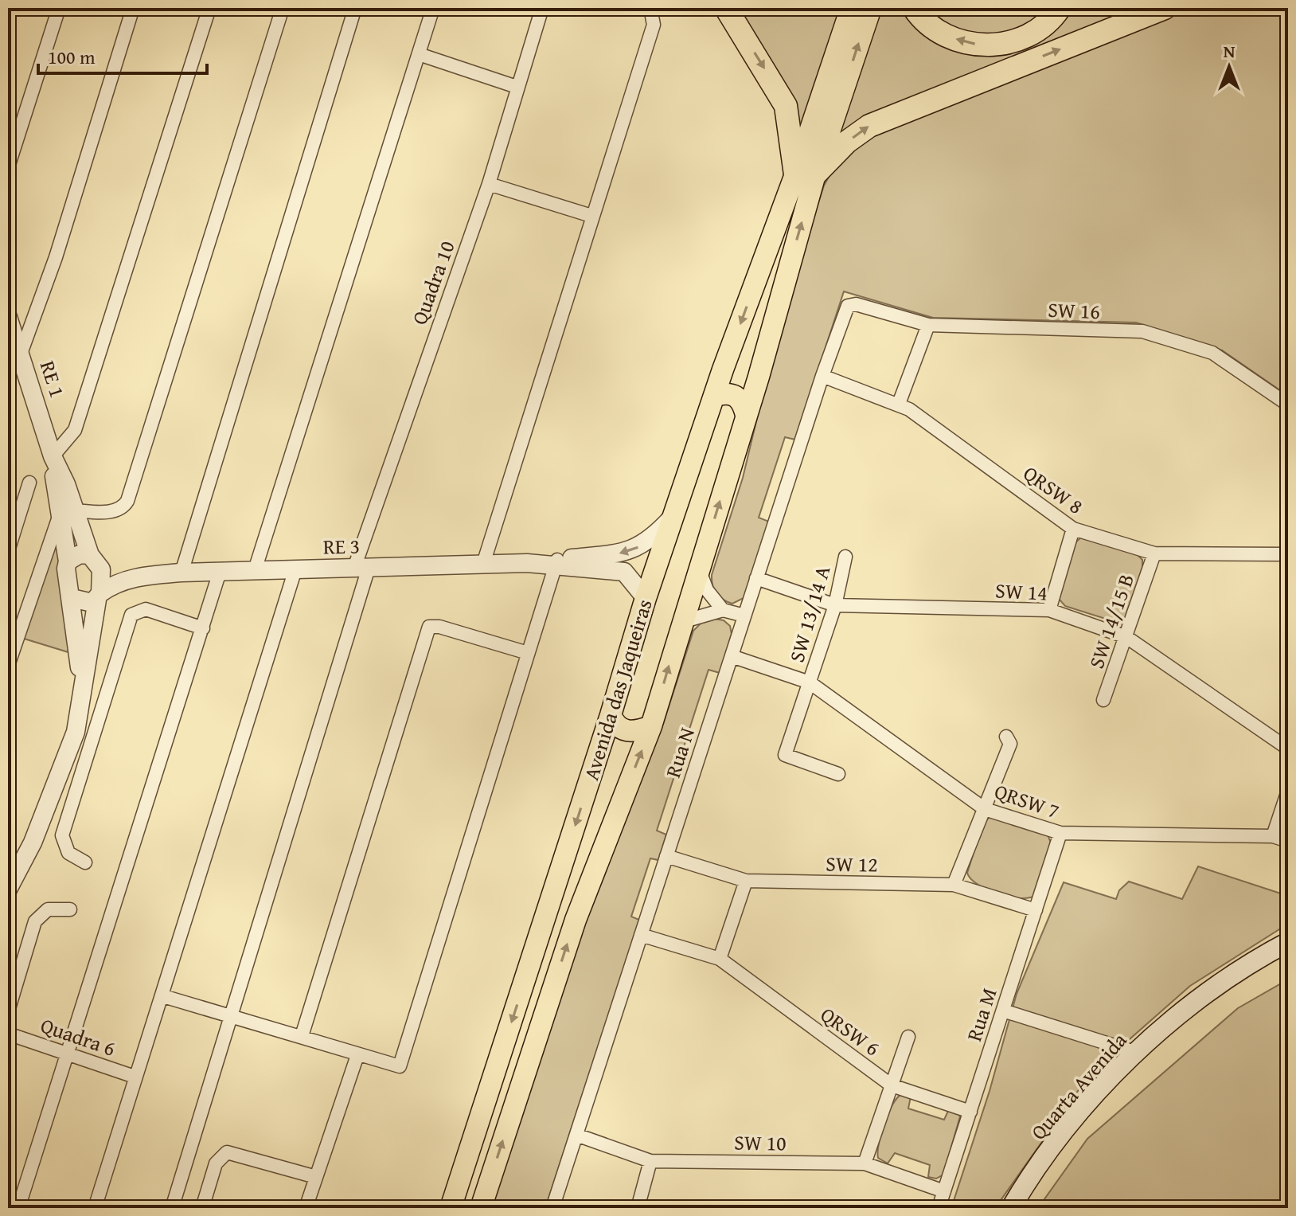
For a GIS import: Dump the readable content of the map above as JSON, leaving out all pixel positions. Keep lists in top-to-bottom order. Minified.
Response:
{"streets":{"main road":["Avenida das Jaqueiras","Quarta Avenida"],"street":["Quadra 10","SW 16","RE 1","QRSW 8","RE 3","SW 14","SW 13/14 A","SW 14/15 B","Rua N","QRSW 7","SW 12","Rua M","QRSW 6","Quadra 6","SW 10"]},"crossings":[["Quadra 10","RE 3"],["SW 16","Rua N"],["RE 1","RE 3"],["QRSW 8","SW 14/15 B"],["QRSW 8","Rua N"],["RE 3","Avenida das Jaqueiras"],["SW 14","SW 13/14 A"],["SW 14","SW 14/15 B"],["SW 14","Rua N"],["SW 13/14 A","QRSW 7"],["Rua N","QRSW 7"],["Rua N","SW 12"],["Rua N","QRSW 6"],["Rua N","SW 10"],["QRSW 7","Rua M"],["SW 12","Rua M"],["Rua M","QRSW 6"],["Rua M","SW 10"]],"scale_bar":"100 m","north":"top"}
